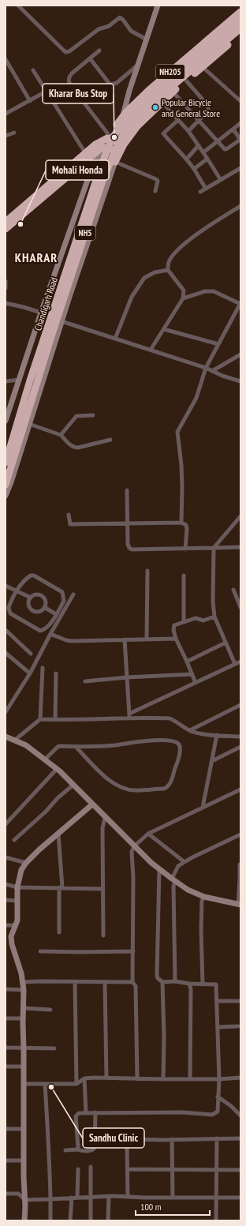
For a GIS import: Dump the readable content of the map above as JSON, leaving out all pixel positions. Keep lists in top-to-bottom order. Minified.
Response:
{"streets":{"highway":["NH205","NH5","Chandigarh Road"]},"districts":["KHARAR"],"places":["Popular Bicycle and General Store","Kharar Bus Stop","Mohali Honda","Sandhu Clinic"],"scale_bar":"100 m"}
